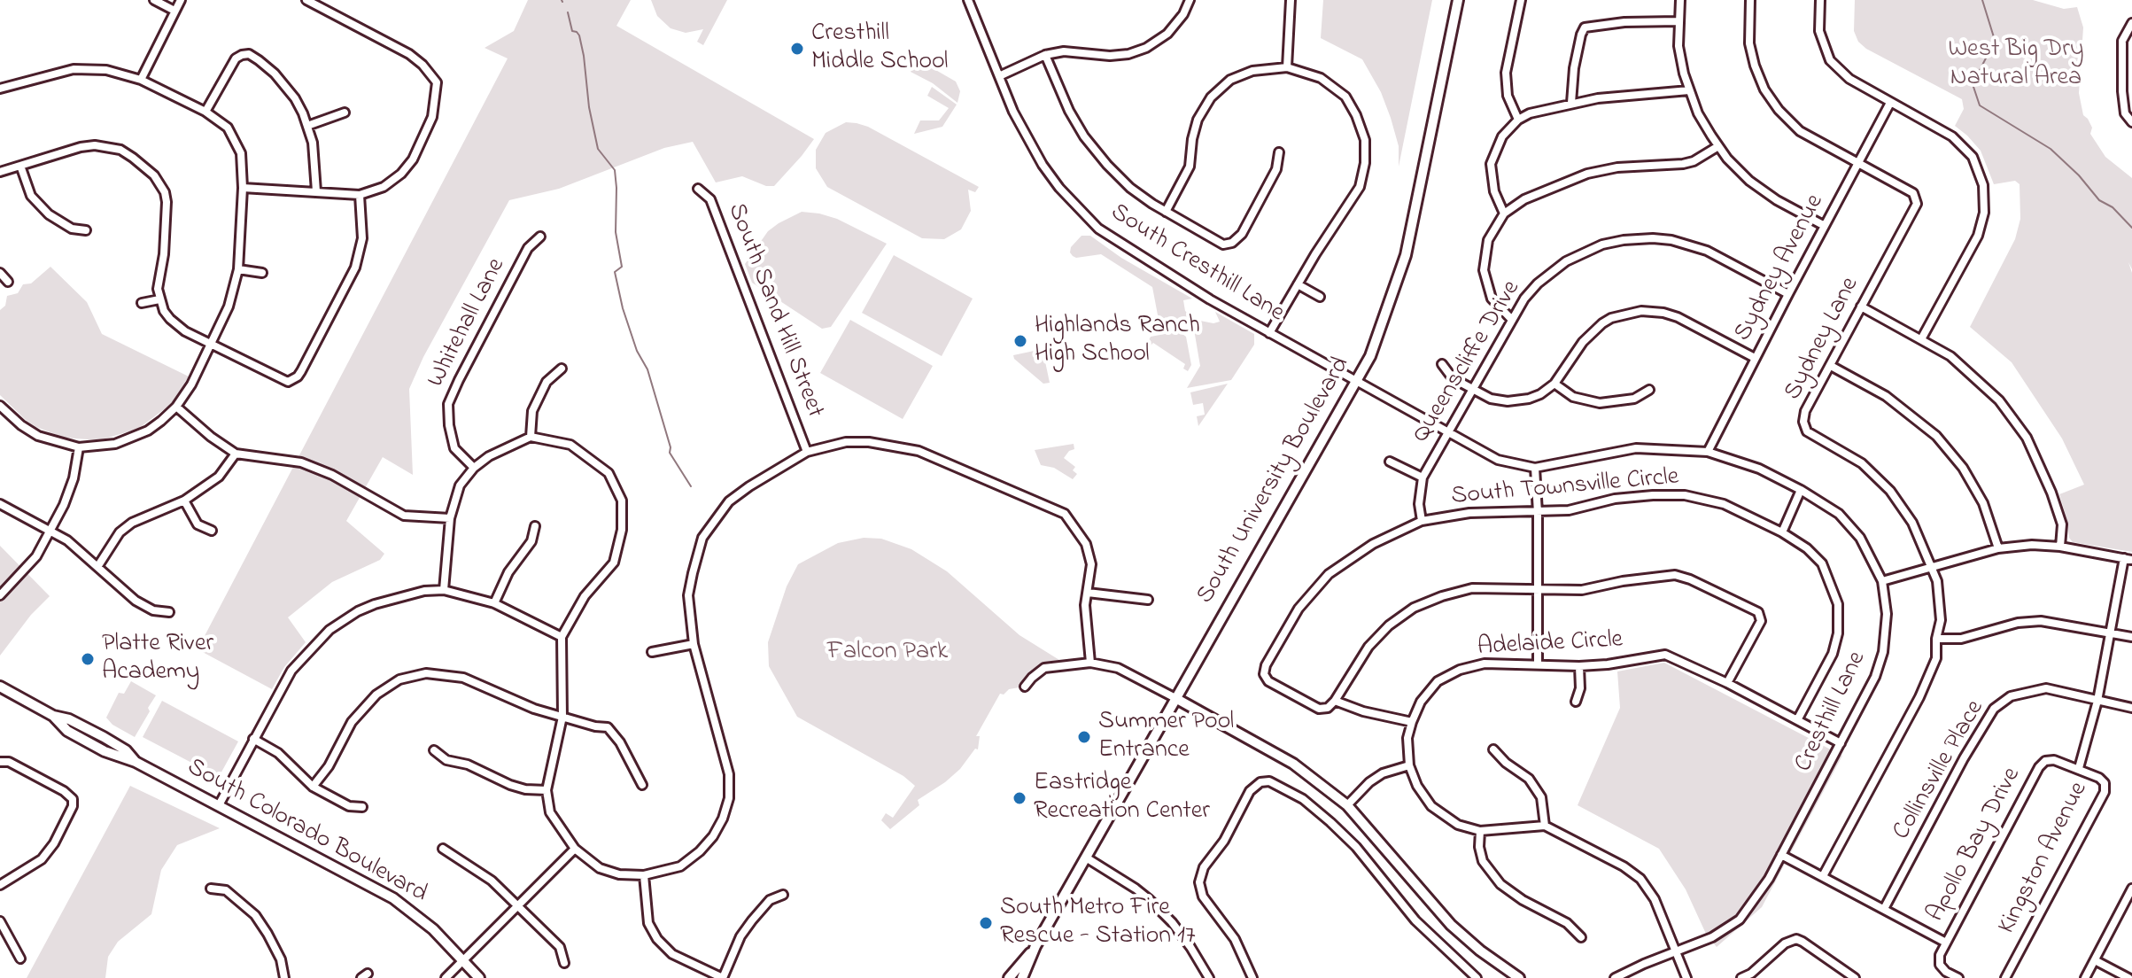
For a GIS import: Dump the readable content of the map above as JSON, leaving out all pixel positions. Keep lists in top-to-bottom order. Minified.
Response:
{"streets":{"main road":["South University Boulevard","South Colorado Boulevard"],"street":["South Cresthill Lane","Sydney Avenue","South Sand Hill Street","Whitehall Lane","Sydney Lane","Queenscliffe Drive","South Townsville Circle","Adelaide Circle","Cresthill Lane","Collinsville Place","Apollo Bay Drive","Kingston Avenue"]},"crossings":[["South Cresthill Lane","South University Boulevard"],["South Cresthill Lane","Cresthill Lane"],["Sydney Avenue","Sydney Lane"],["Sydney Avenue","Queenscliffe Drive"],["Sydney Avenue","Cresthill Lane"],["Queenscliffe Drive","South Townsville Circle"],["Queenscliffe Drive","Cresthill Lane"],["South University Boulevard","Cresthill Lane"],["South Townsville Circle","Adelaide Circle"],["Adelaide Circle","Cresthill Lane"],["Apollo Bay Drive","Kingston Avenue"]],"parks":["West Big Dry Natural Area","Falcon Park"],"places":["Cresthill Middle School","Highlands Ranch High School","Platte River Academy","Summer Pool Entrance","Eastridge Recreation Center","South Metro Fire Rescue - Station 17"]}
